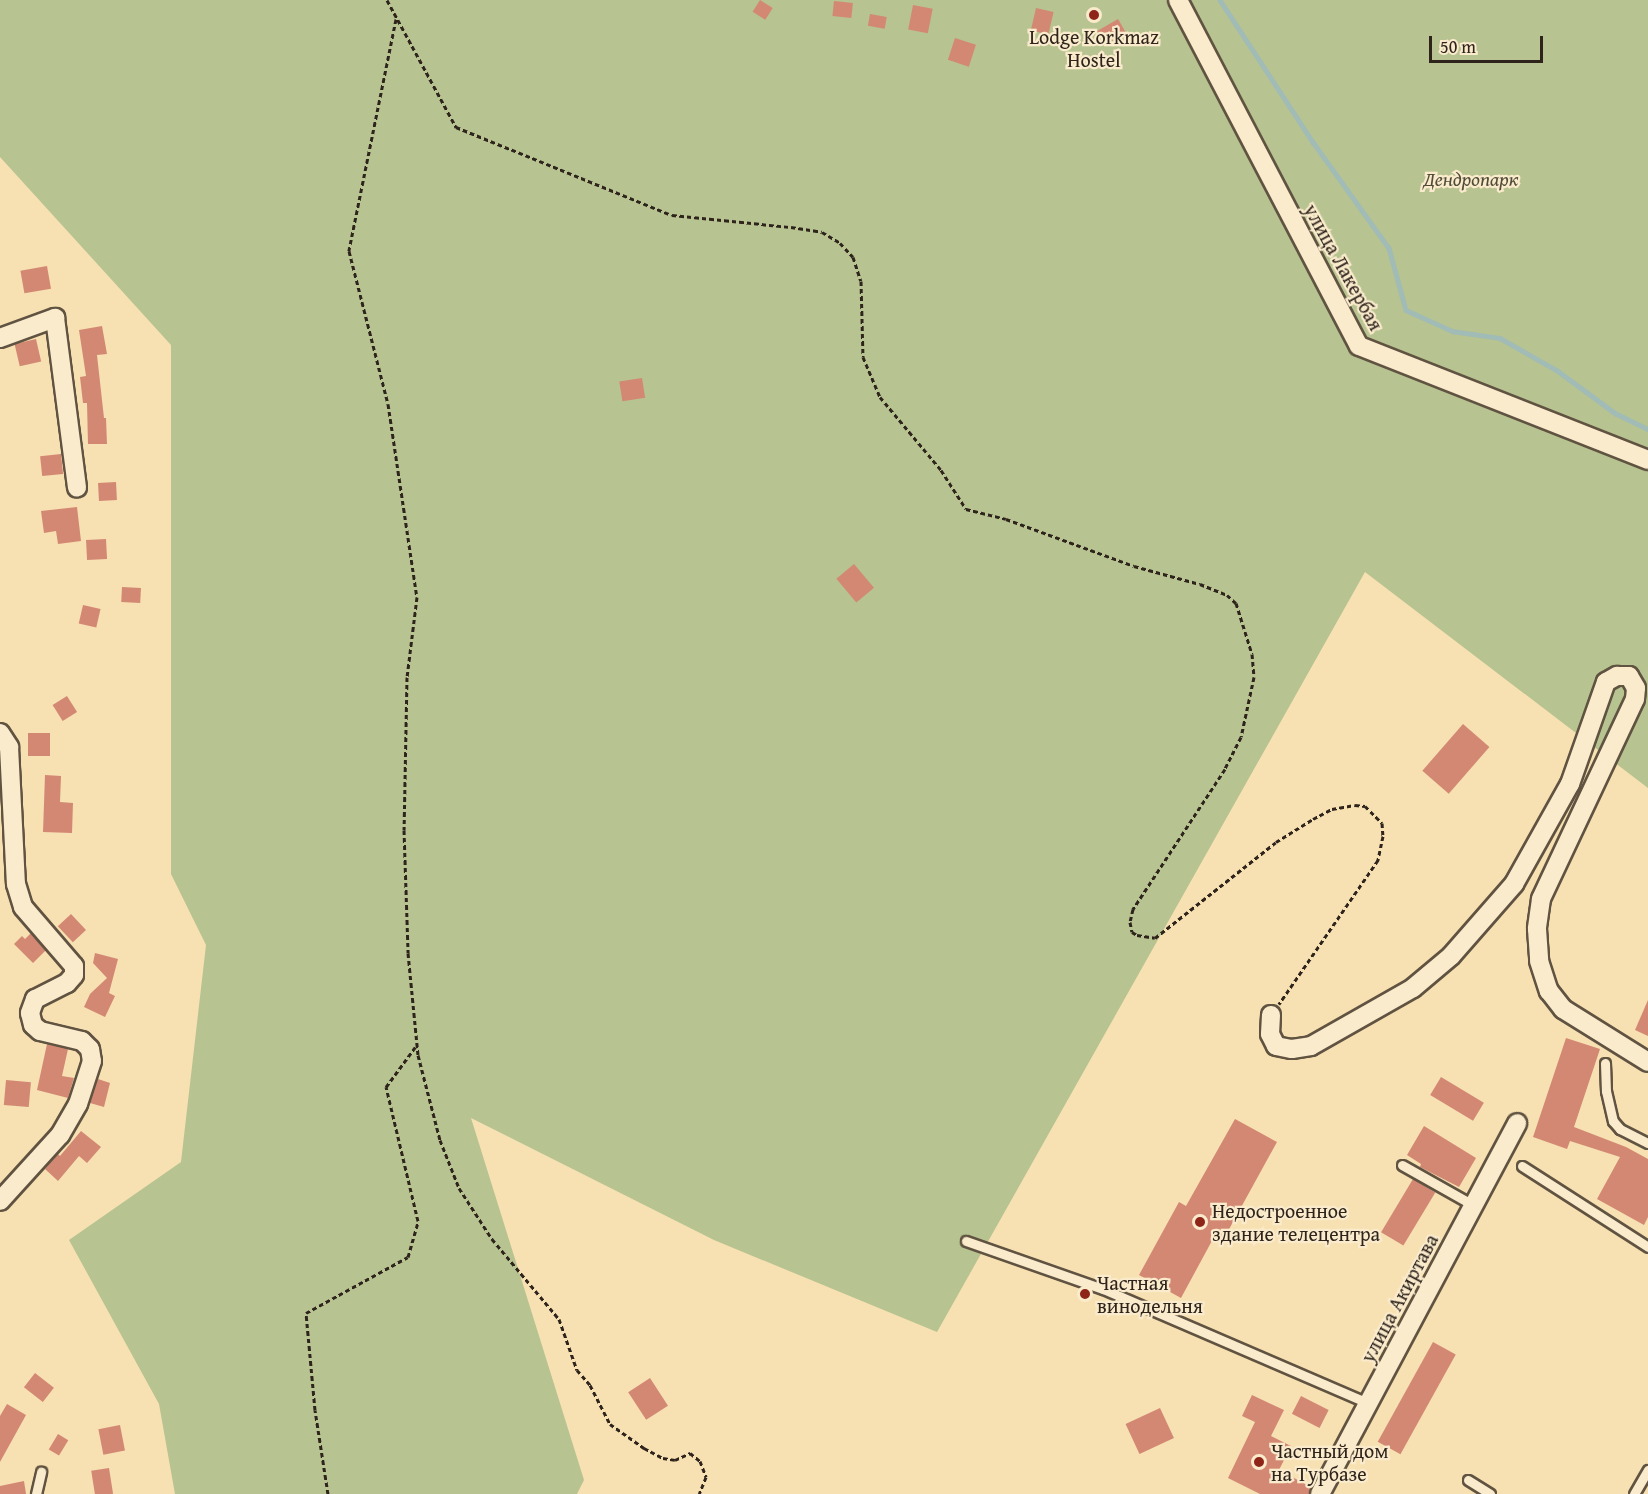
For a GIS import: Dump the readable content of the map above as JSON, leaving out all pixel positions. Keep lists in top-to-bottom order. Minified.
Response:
{"streets":{"street":["улица Лакербая","улица Акиртава"]},"parks":["Дендропарк"],"places":["Lodge Korkmaz Hostel","Недостроенное здание телецентра","Частная винодельня","Частный дом на Турбазе"],"scale_bar":"50 m"}
